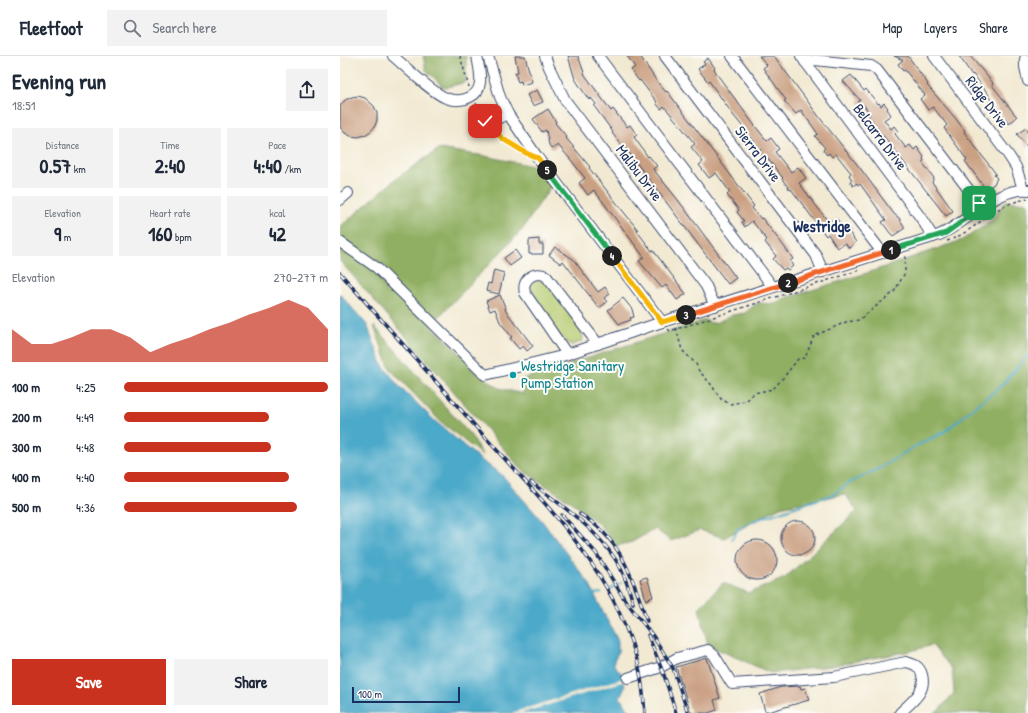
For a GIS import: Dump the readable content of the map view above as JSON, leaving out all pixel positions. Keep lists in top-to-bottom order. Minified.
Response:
{"streets":{"street":["Ridge Drive","Belcarra Drive","Sierra Drive","Malibu Drive"]},"districts":["Westridge"],"places":["Westridge Sanitary Pump Station"],"scale_bar":"100 m","page":{"header":"Fleetfoot","search":"Search here","nav":["Map","Layers","Share"],"heading":["Evening run","18:51"],"stats":[["Distance","0.57 km"],["Time","2:40"],["Pace","4:40 /km"],["Elevation","9 m"],["Heart rate","160 bpm"],["kcal","42"]],"pins":["5","1","4","2","3"],"chart":["Elevation","270–277 m"],"list":[{"name":"100 m","note":"4:25"},{"name":"200 m","note":"4:49"},{"name":"300 m","note":"4:48"},{"name":"400 m","note":"4:40"},{"name":"500 m","note":"4:36"}],"buttons":["Save","Share"],"scale":"100 m"}}
